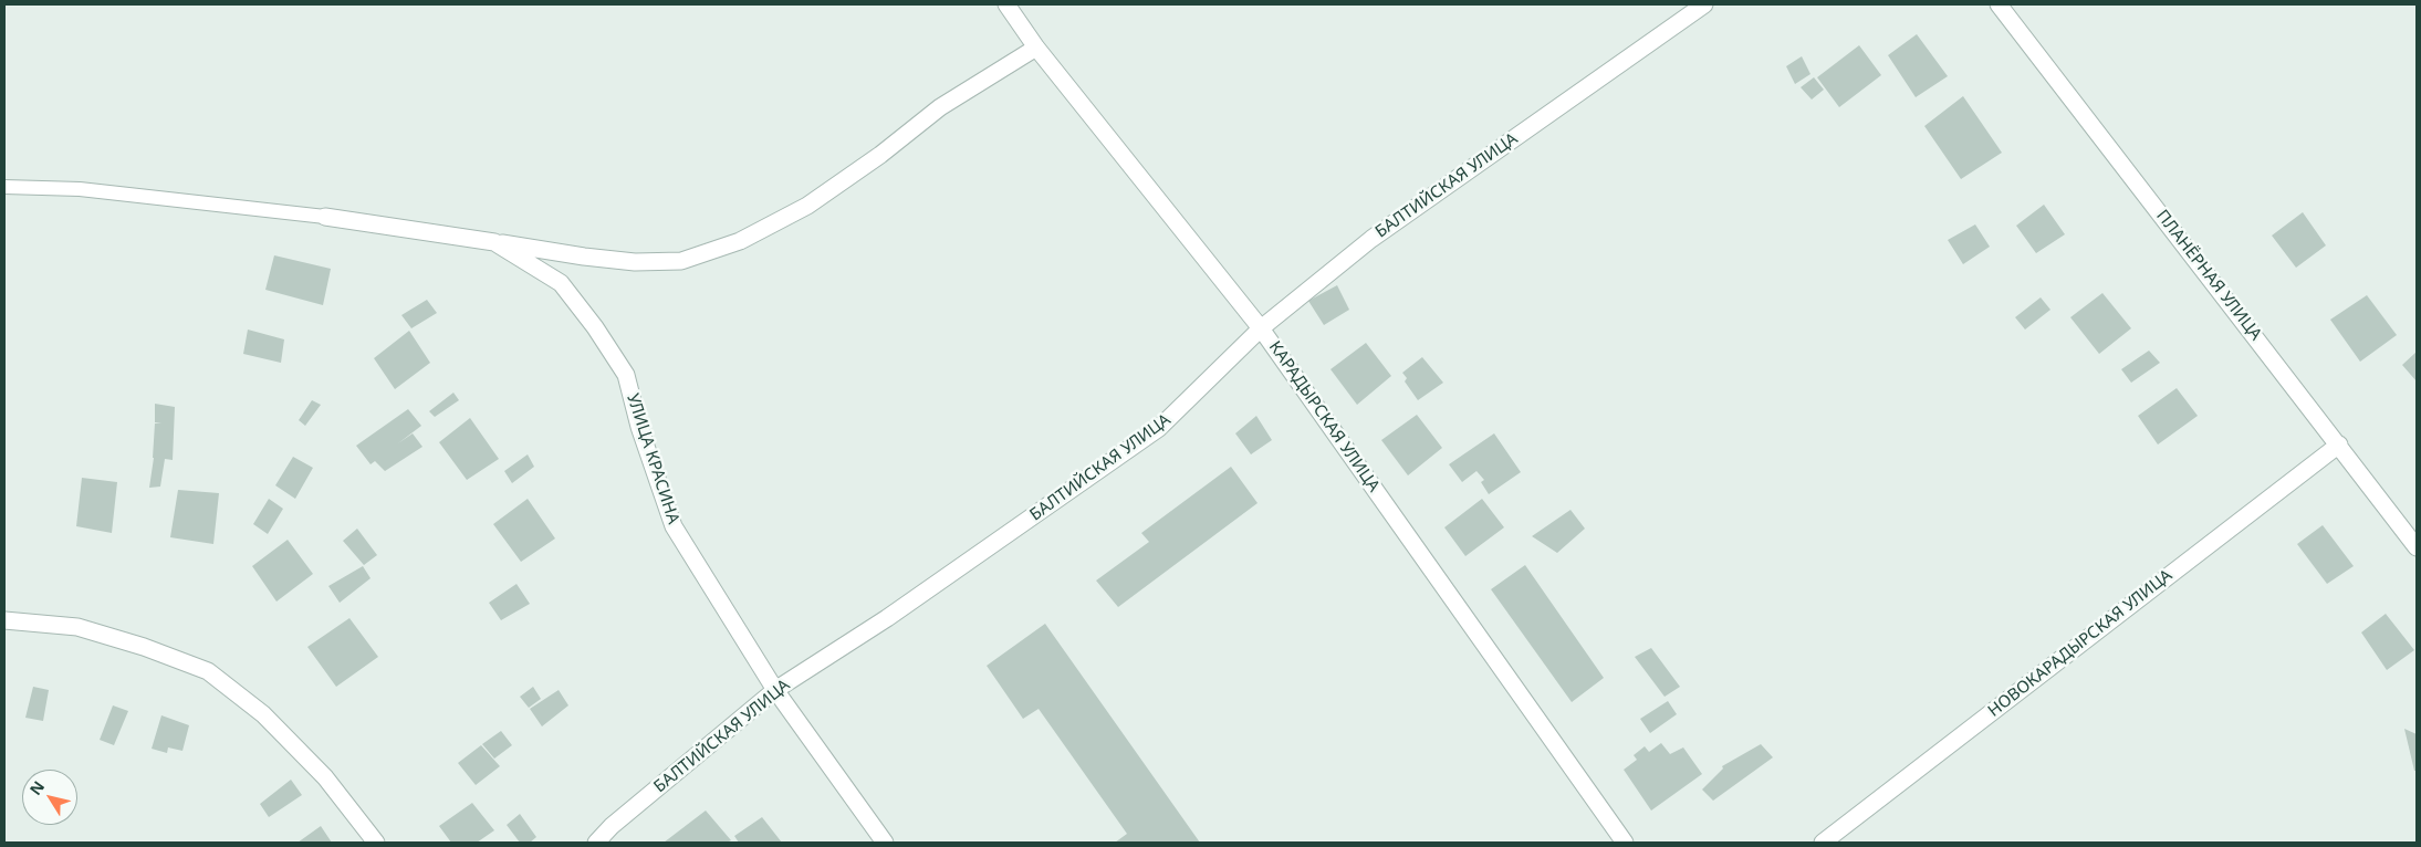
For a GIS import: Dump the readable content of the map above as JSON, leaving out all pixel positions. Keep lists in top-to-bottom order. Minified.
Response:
{"streets":{"street":["БАЛТИЙСКАЯ УЛИЦА","ПЛАНЁРНАЯ УЛИЦА","КАРАДЫРСКАЯ УЛИЦА","УЛИЦА КРАСИНА","НОВОКАРАДЫРСКАЯ УЛИЦА"]},"crossings":[["БАЛТИЙСКАЯ УЛИЦА","КАРАДЫРСКАЯ УЛИЦА"],["БАЛТИЙСКАЯ УЛИЦА","УЛИЦА КРАСИНА"],["ПЛАНЁРНАЯ УЛИЦА","НОВОКАРАДЫРСКАЯ УЛИЦА"]],"north":"top left"}
